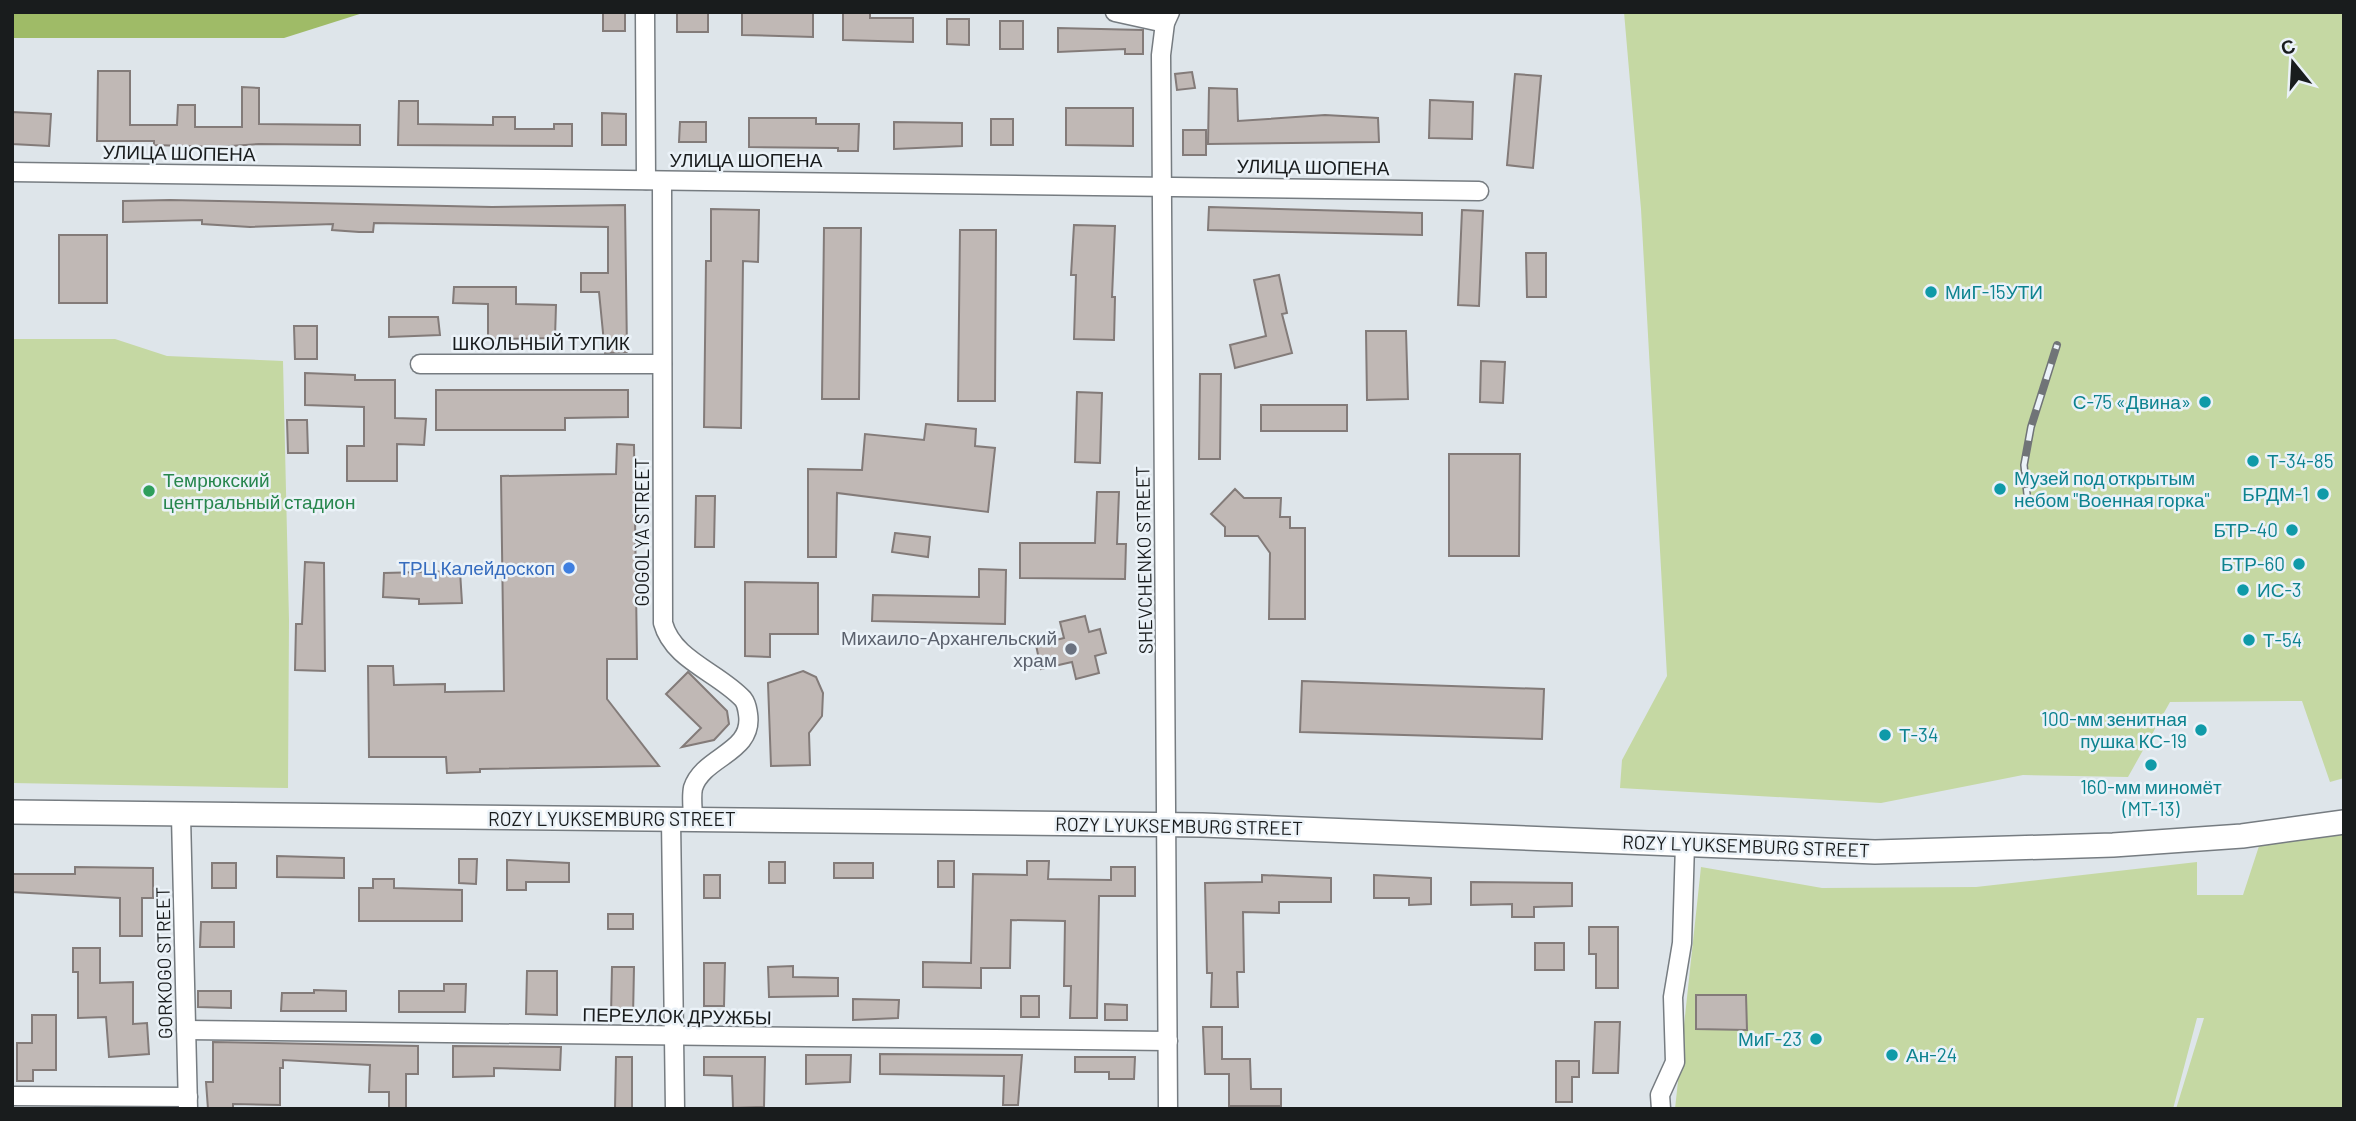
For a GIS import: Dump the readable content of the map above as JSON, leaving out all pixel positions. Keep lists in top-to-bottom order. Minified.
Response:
{"streets":{"main road":["ROZY LYUKSEMBURG STREET"],"street":["УЛИЦА ШОПЕНА","ШКОЛЬНЫЙ ТУПИК","GOGOLYA STREET","SHEVCHENKO STREET","GORKOGO STREET","ПЕРЕУЛОК ДРУЖБЫ"]},"crossings":[["УЛИЦА ШОПЕНА","GOGOLYA STREET"],["УЛИЦА ШОПЕНА","SHEVCHENKO STREET"],["ШКОЛЬНЫЙ ТУПИК","GOGOLYA STREET"],["GOGOLYA STREET","ROZY LYUKSEMBURG STREET"],["GOGOLYA STREET","ПЕРЕУЛОК ДРУЖБЫ"],["SHEVCHENKO STREET","ROZY LYUKSEMBURG STREET"],["SHEVCHENKO STREET","ПЕРЕУЛОК ДРУЖБЫ"],["ROZY LYUKSEMBURG STREET","GORKOGO STREET"],["GORKOGO STREET","ПЕРЕУЛОК ДРУЖБЫ"]],"places":["МиГ-15УТИ","С-75 «Двина»","Т-34-85","Музей под открытым небом \"Военная горка\"","Темрюкский центральный стадион","БРДМ-1","БТР-40","БТР-60","ТРЦ Калейдоскоп","ИС-3","Т-54","Михаило-Архангельский храм","100-мм зенитная пушка КС-19","Т-34","160-мм миномёт (MT-13)","МиГ-23","Ан-24"],"north":"top"}
